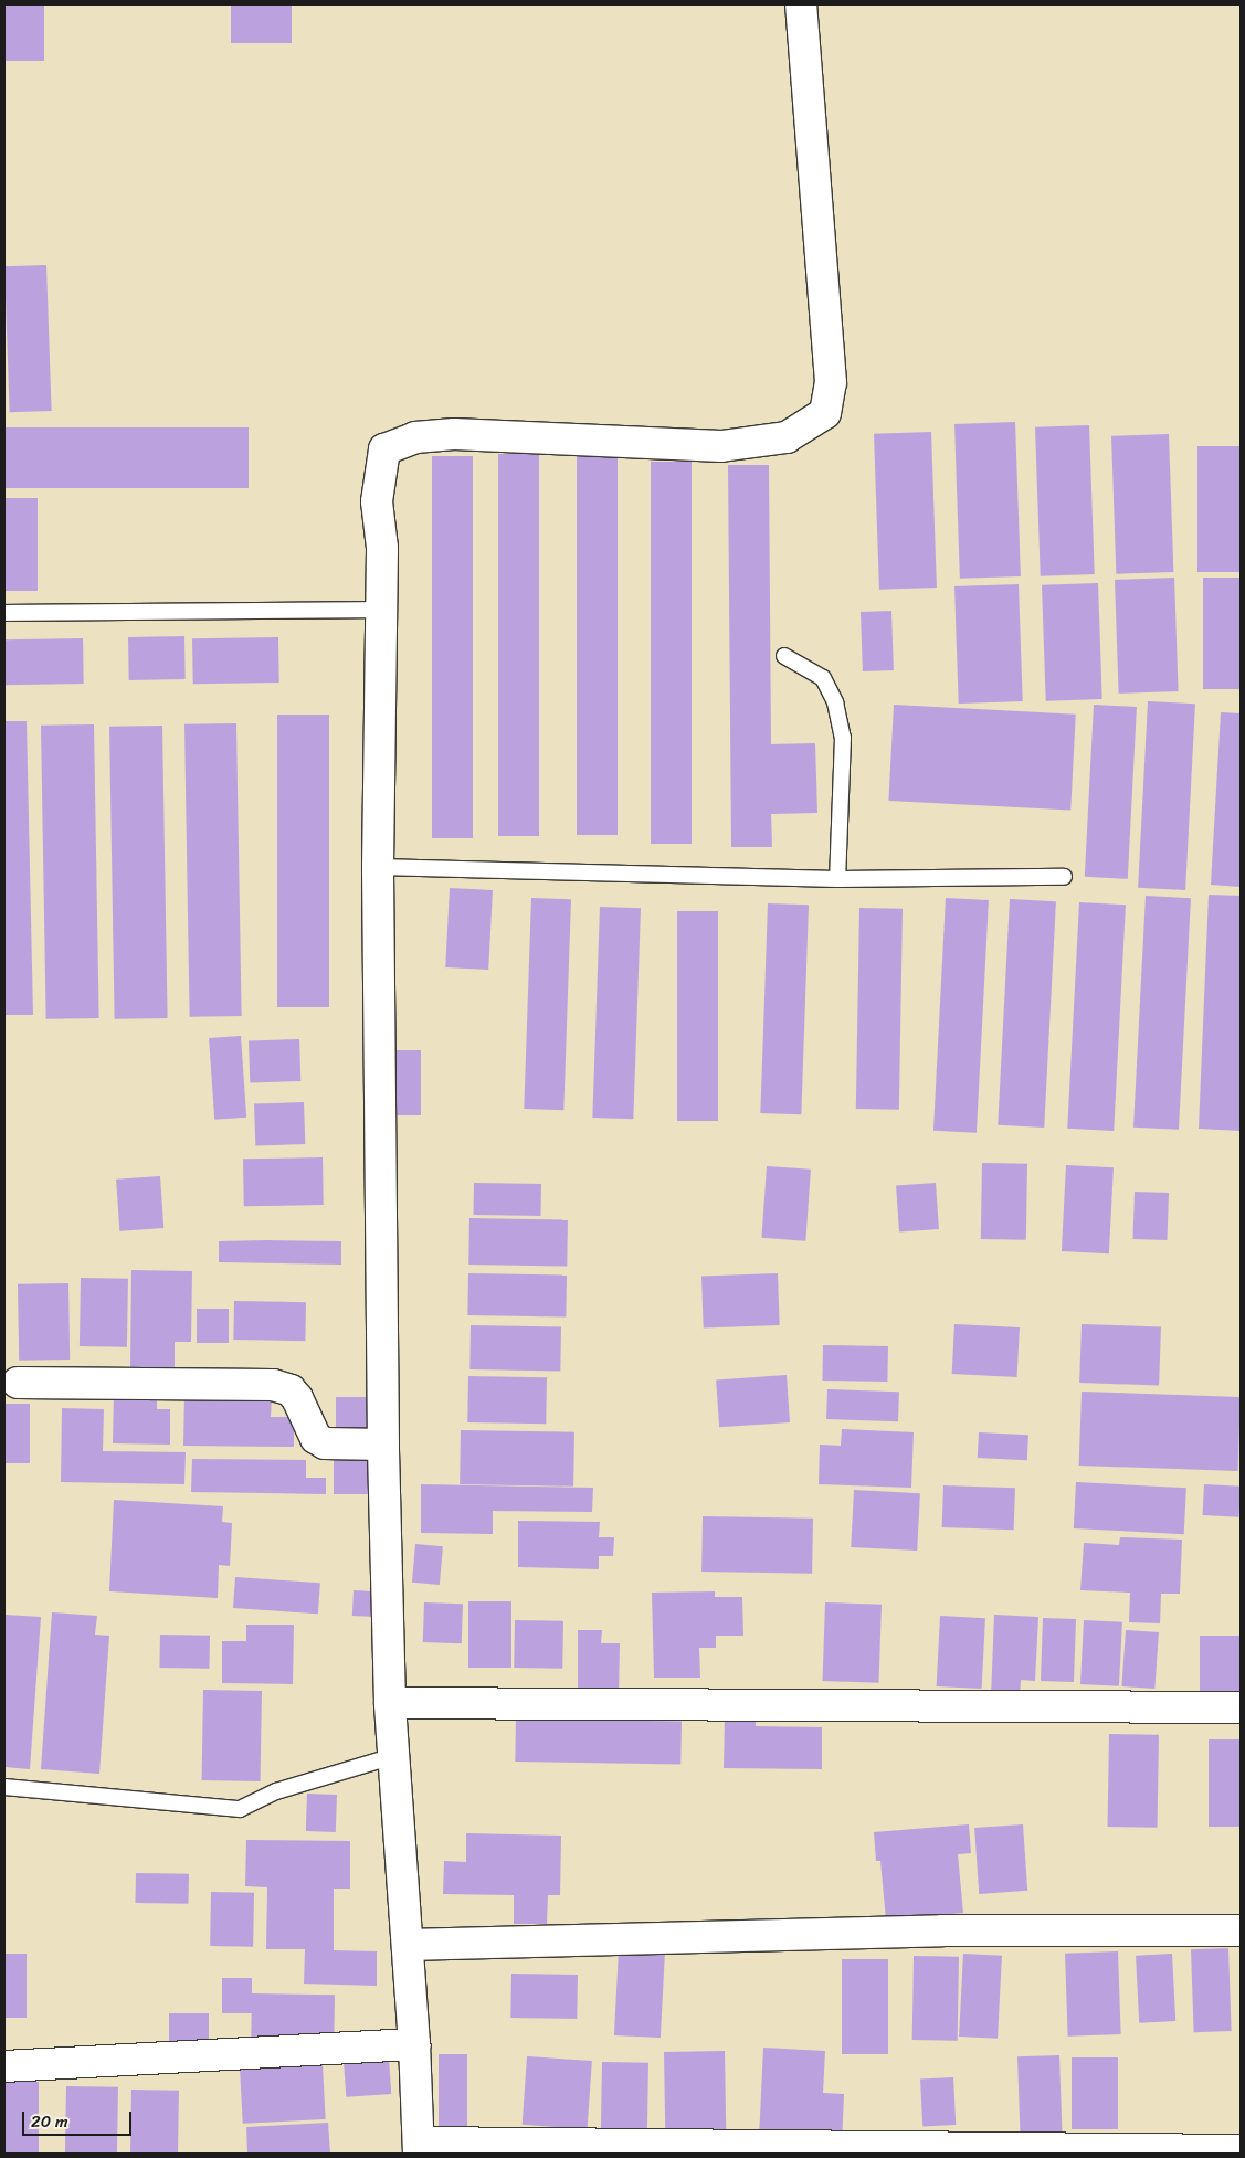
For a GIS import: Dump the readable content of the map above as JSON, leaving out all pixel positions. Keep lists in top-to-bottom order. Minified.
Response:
{"scale_bar":"20 m"}
